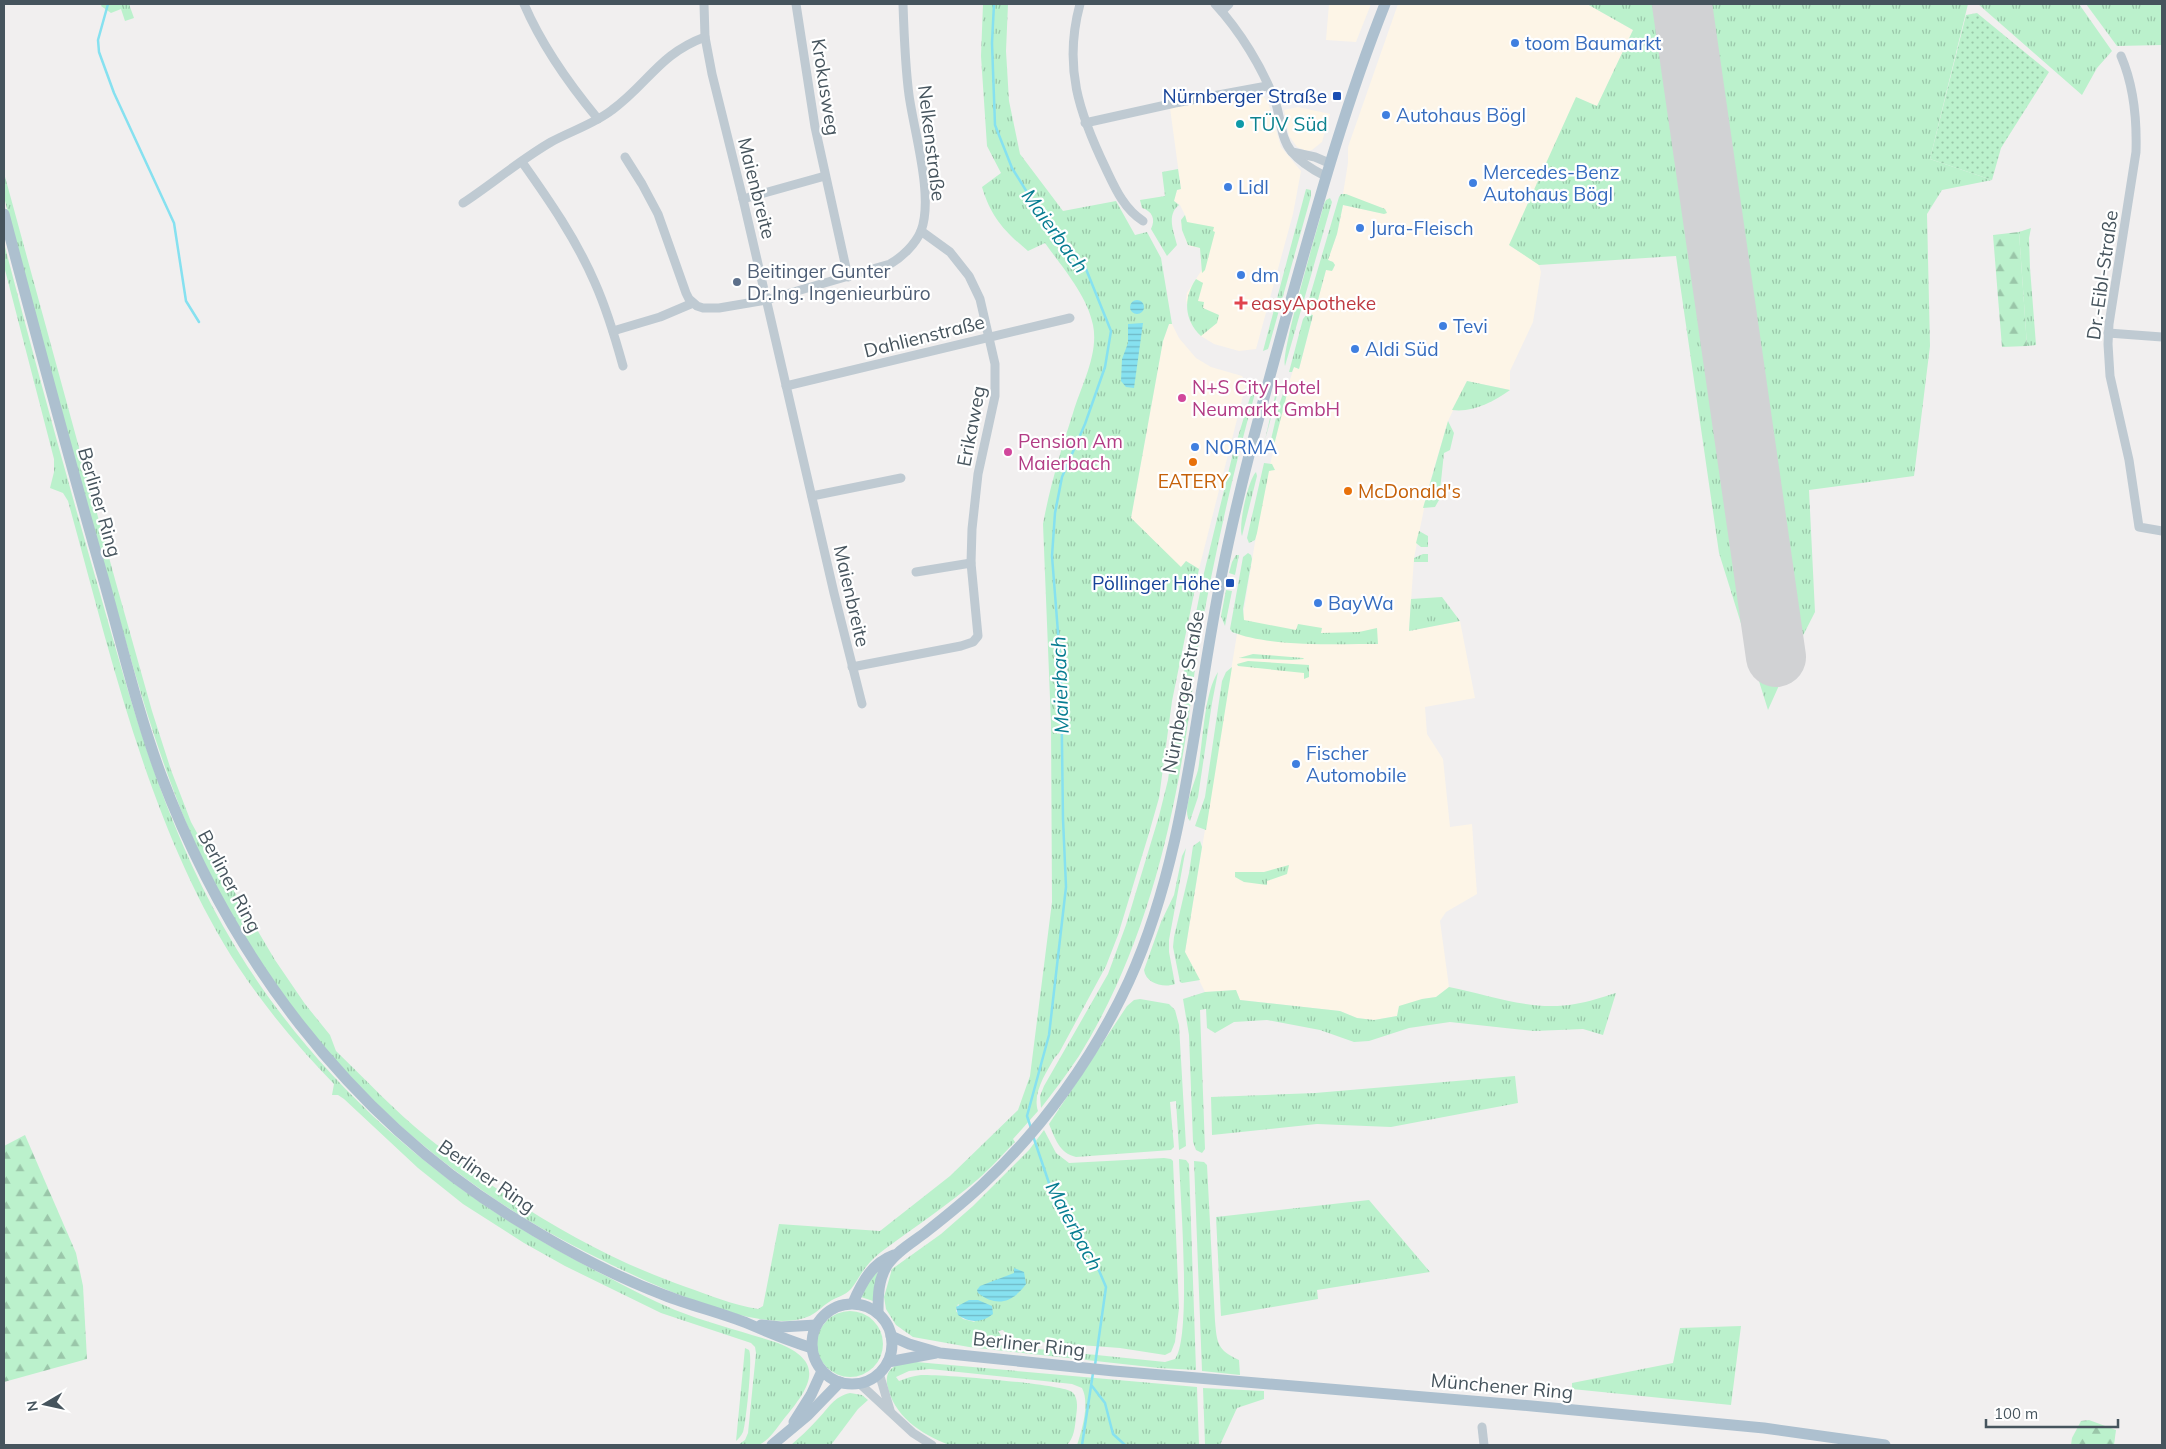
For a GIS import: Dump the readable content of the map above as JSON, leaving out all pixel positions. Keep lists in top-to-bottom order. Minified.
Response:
{"streets":{"main road":["Berliner Ring","Nürnberger Straße","Münchener Ring"],"street":["Krokusweg","Nelkenstraße","Maienbreite","Dr.-Eibl-Straße","Dahlienstraße","Erikaweg"]},"crossings":[["Krokusweg","Nelkenstraße"],["Nelkenstraße","Maienbreite"],["Nelkenstraße","Erikaweg"],["Maienbreite","Dahlienstraße"],["Maienbreite","Erikaweg"],["Dahlienstraße","Erikaweg"],["Berliner Ring","Nürnberger Straße"],["Berliner Ring","Münchener Ring"]],"water":["Maierbach"],"places":{"other":["toom Baumarkt","Autohaus Bögl","TÜV Süd","Mercedes-Benz Autohaus Bögl","Lidl","Jura-Fleisch","dm","Beitinger Gunter Dr.Ing. Ingenieurbüro","Tevi","Aldi Süd","N+S City Hotel Neumarkt GmbH","NORMA","Pension Am Maierbach","EATERY","McDonald's","BayWa","Fischer Automobile"],"transit":["Nürnberger Straße","Pöllinger Höhe"],"health":["easyApotheke"]},"scale_bar":"100 m","north":"left"}
